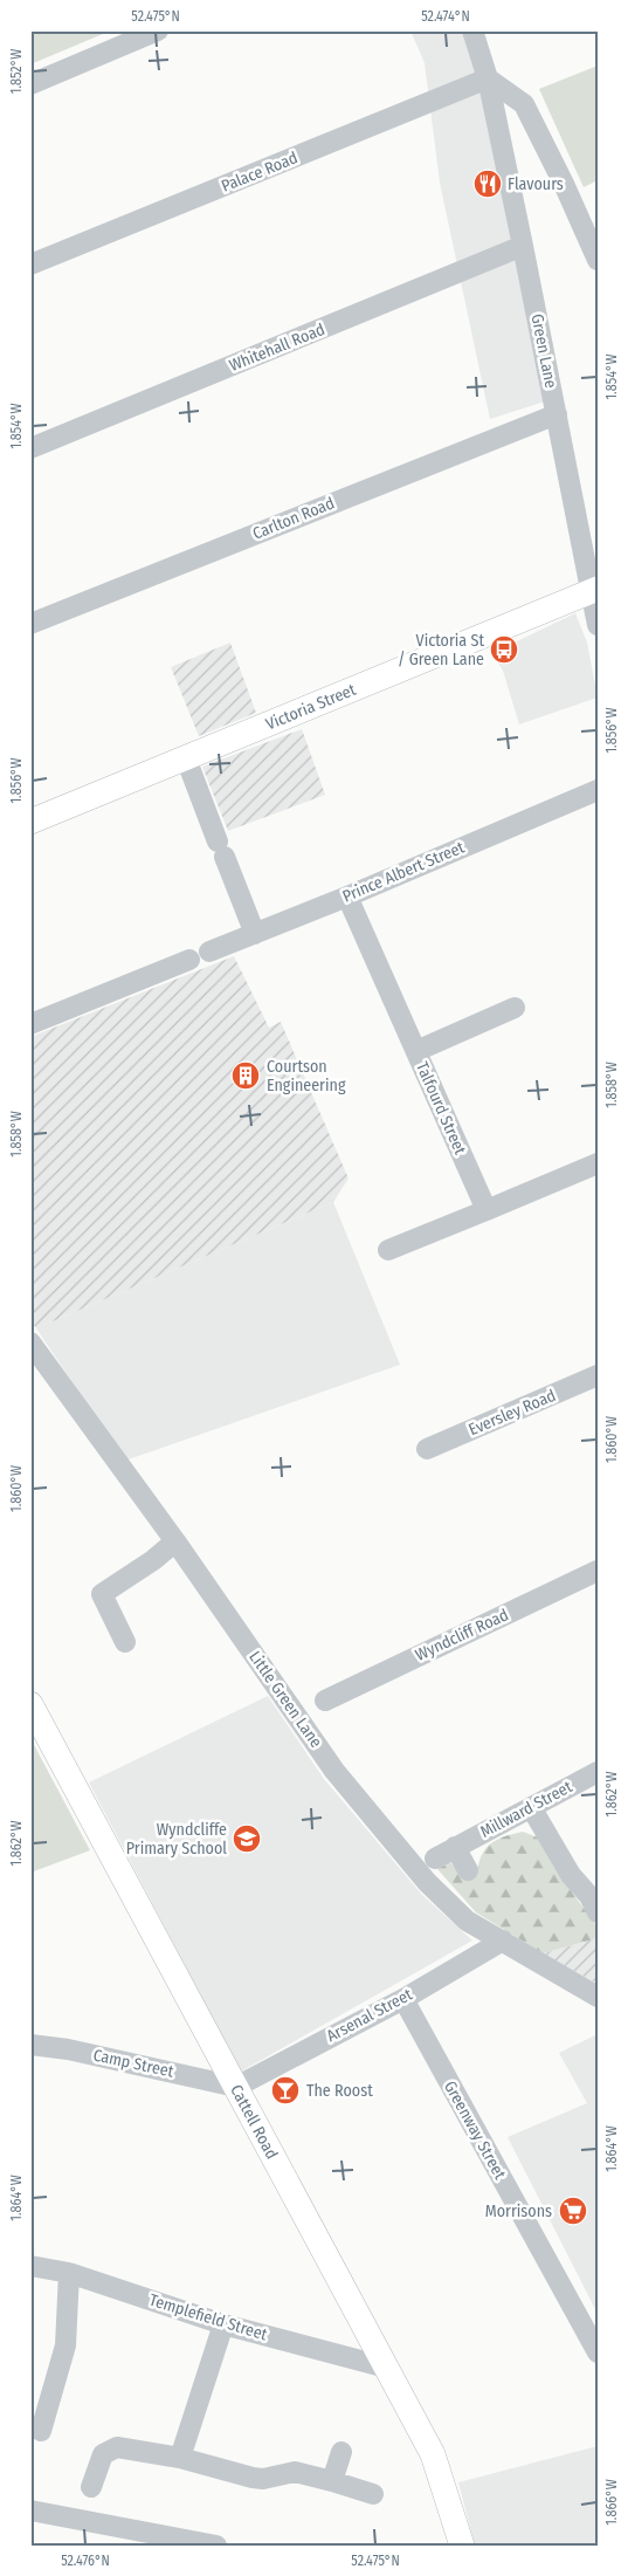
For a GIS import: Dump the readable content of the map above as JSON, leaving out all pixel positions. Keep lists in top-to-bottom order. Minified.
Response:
{"streets":{"main road":["Victoria Street","Cattell Road"],"street":["Palace Road","Whitehall Road","Green Lane","Carlton Road","Prince Albert Street","Talfourd Street","Eversley Road","Wyndcliff Road","Little Green Lane","Millward Street","Arsenal Street","Camp Street","Greenway Street","Templefield Street"]},"crossings":[["Palace Road","Green Lane"],["Whitehall Road","Green Lane"],["Green Lane","Carlton Road"],["Green Lane","Victoria Street"],["Prince Albert Street","Talfourd Street"],["Little Green Lane","Arsenal Street"],["Arsenal Street","Camp Street"],["Arsenal Street","Cattell Road"],["Arsenal Street","Greenway Street"],["Camp Street","Cattell Road"],["Cattell Road","Templefield Street"]],"places":{"restaurant":["Flavours"],"bus stop":["Victoria St / Green Lane"],"building":["Courtson Engineering"],"school or university":["Wyndcliffe Primary School"],"bar":["The Roost"],"supermarket":["Morrisons"]},"coordinates":["52.475°N","52.474°N","1.852°W","1.854°W","1.856°W","1.858°W","1.860°W","1.862°W","1.864°W","1.866°W","52.476°N"]}
